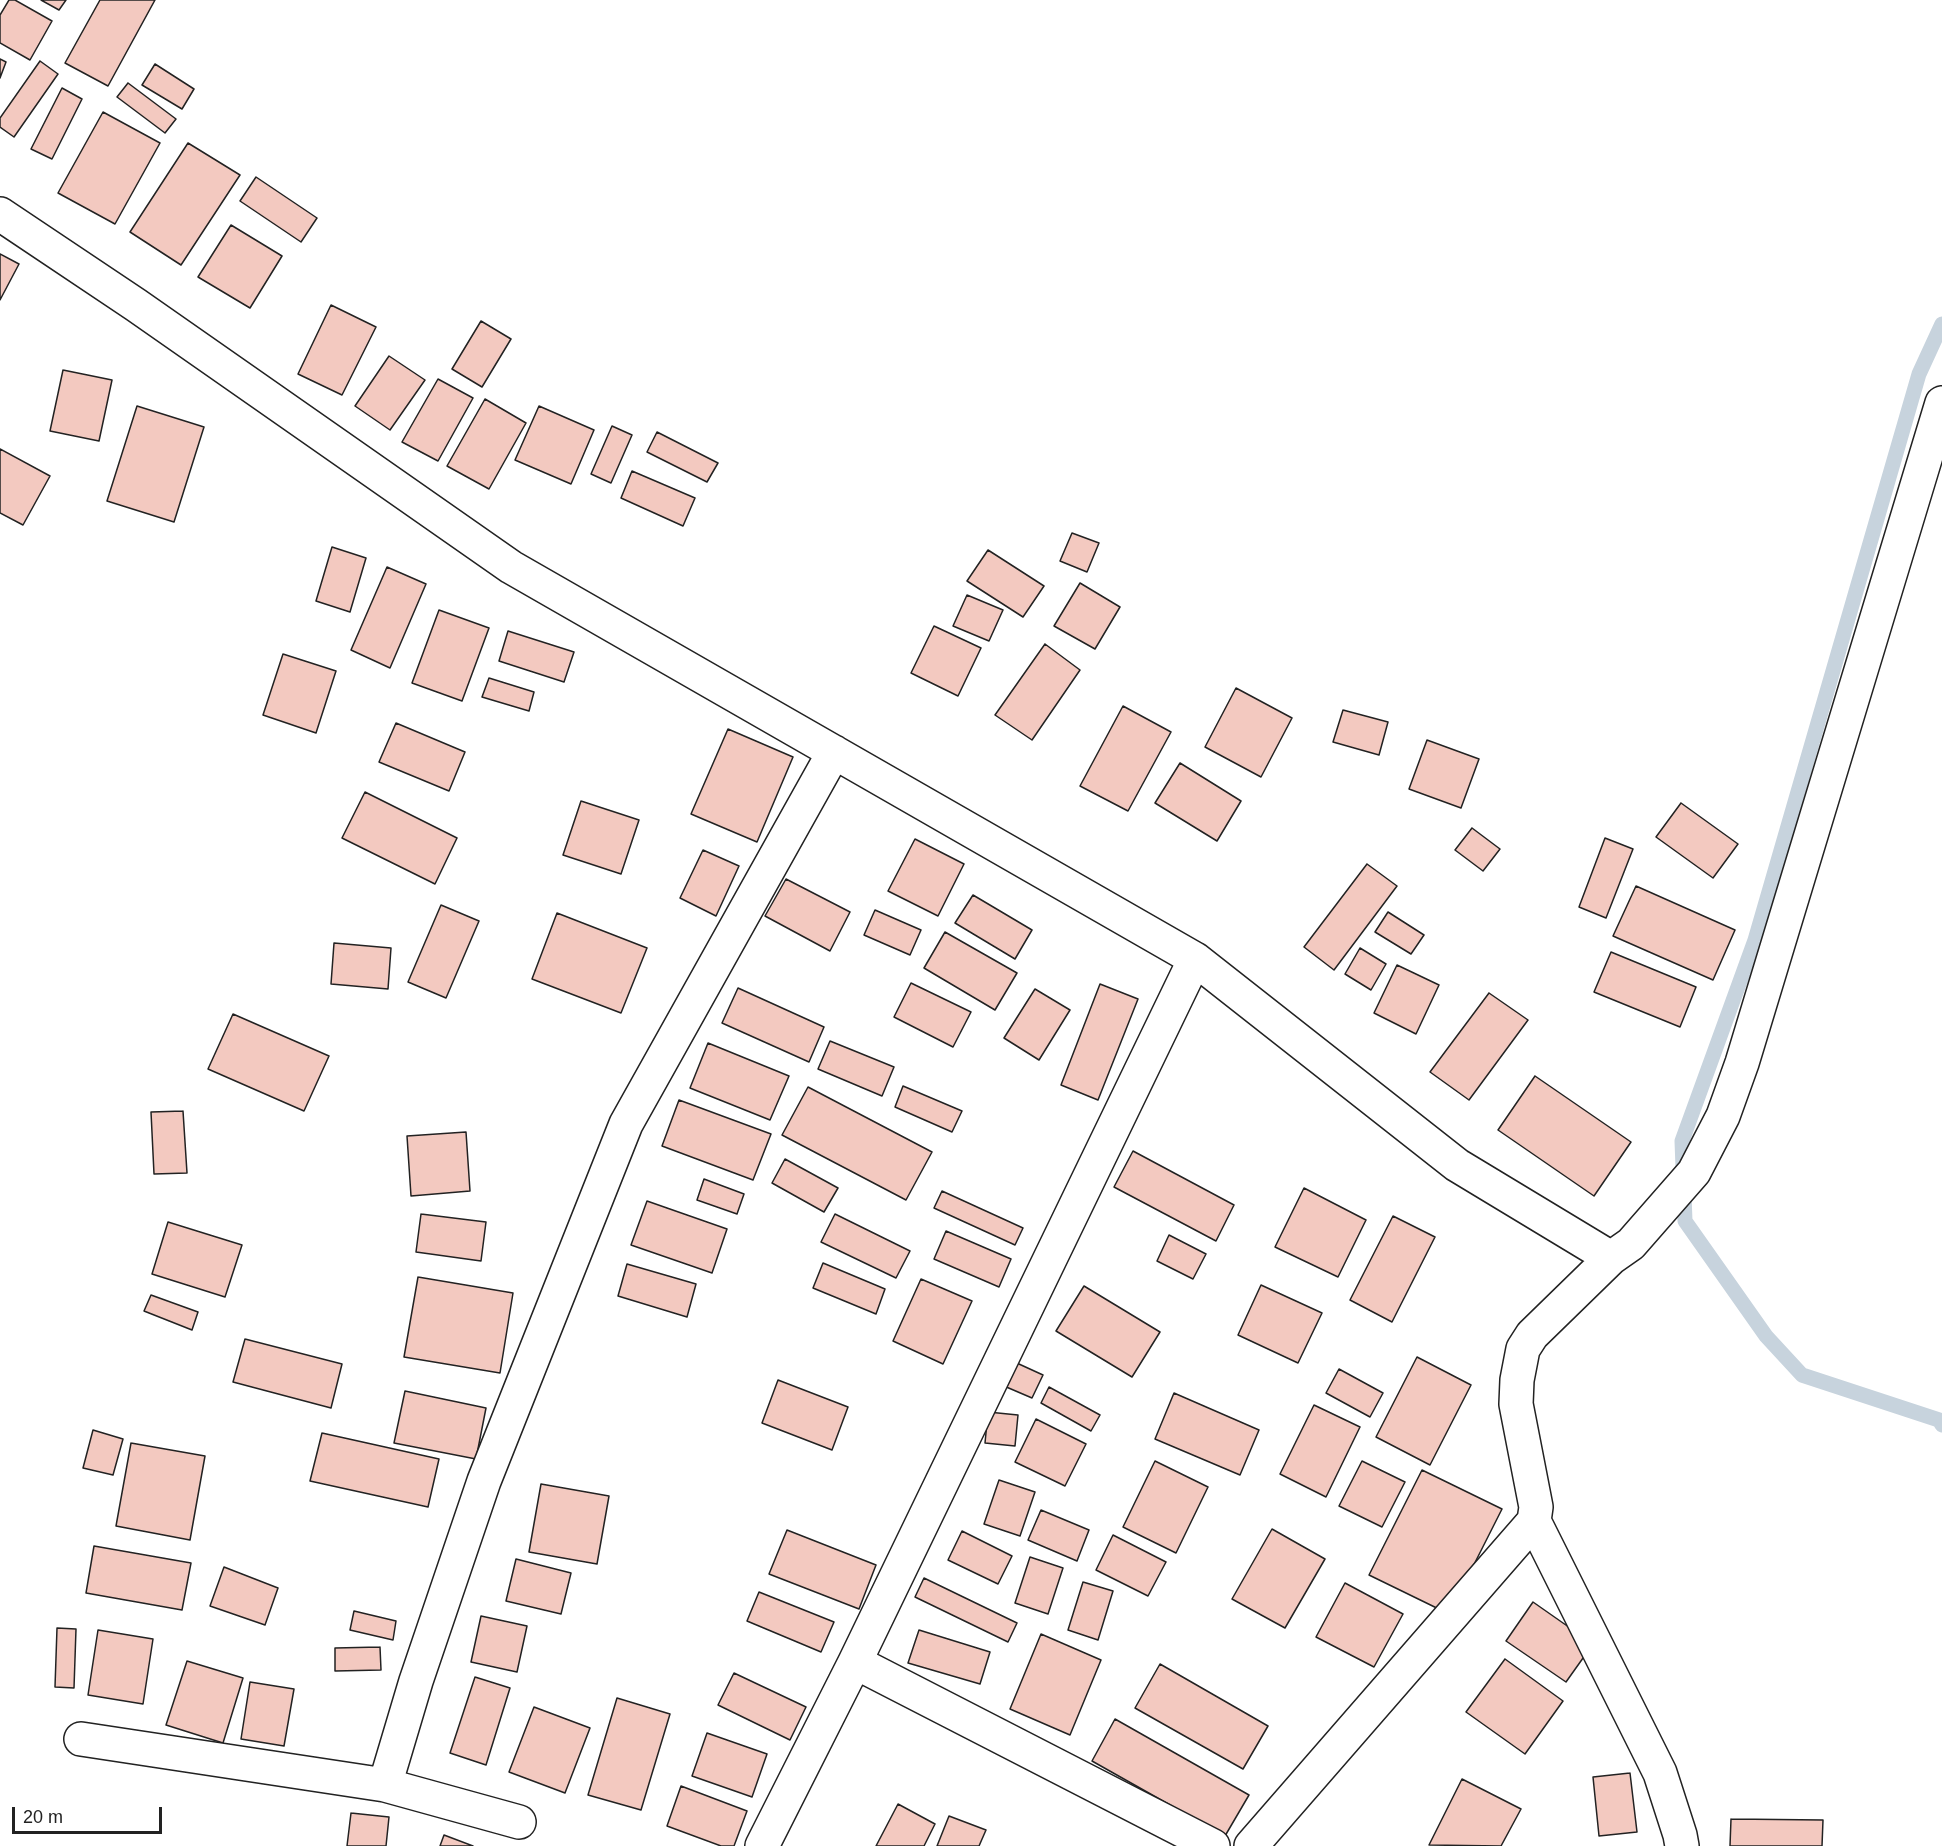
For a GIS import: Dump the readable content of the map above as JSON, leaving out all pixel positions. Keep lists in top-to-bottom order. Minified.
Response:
{"scale_bar":"20 m"}
